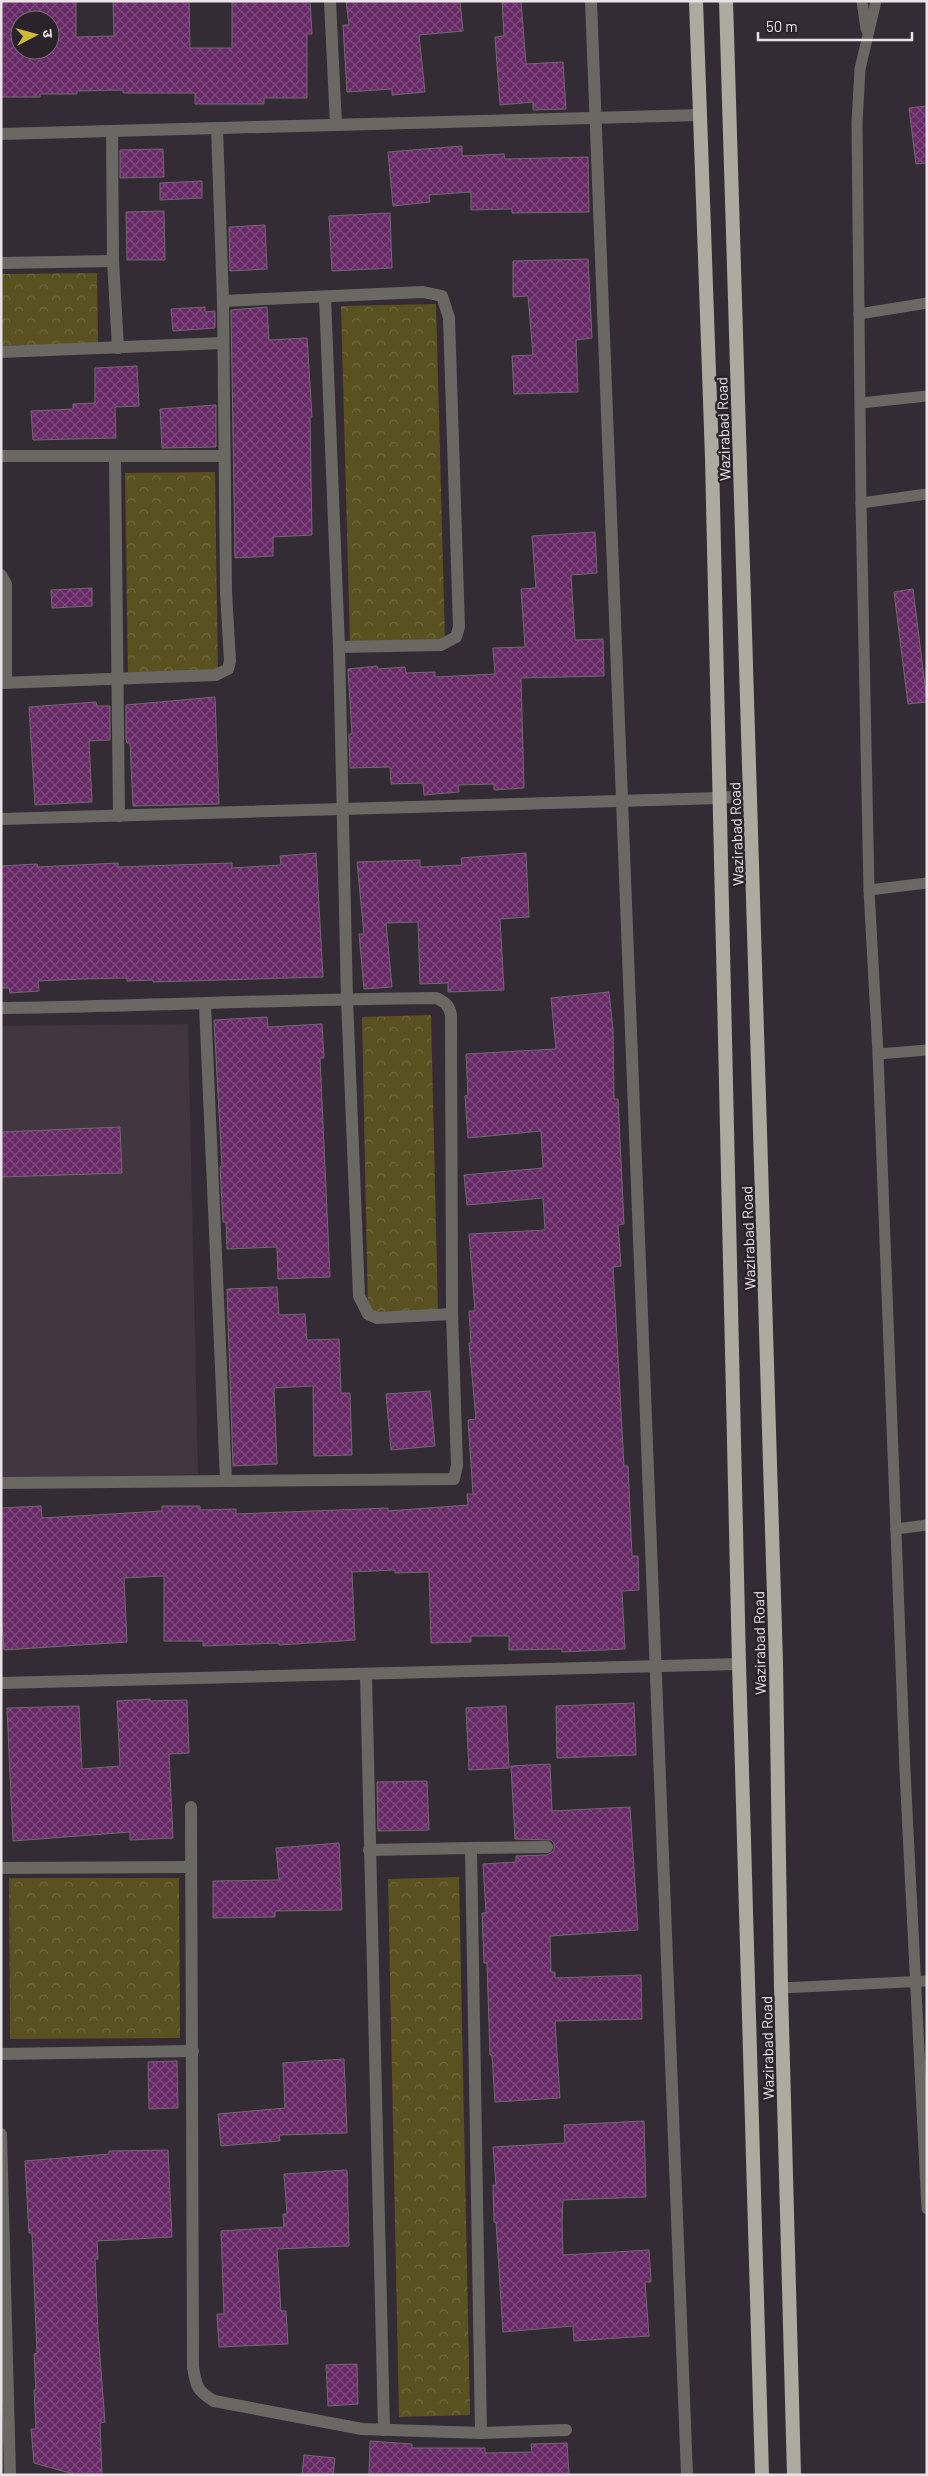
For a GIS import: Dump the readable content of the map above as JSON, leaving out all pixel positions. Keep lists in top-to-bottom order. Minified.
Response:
{"streets":{"highway":["Wazirabad Road"]},"scale_bar":"50 m","north":"right"}
